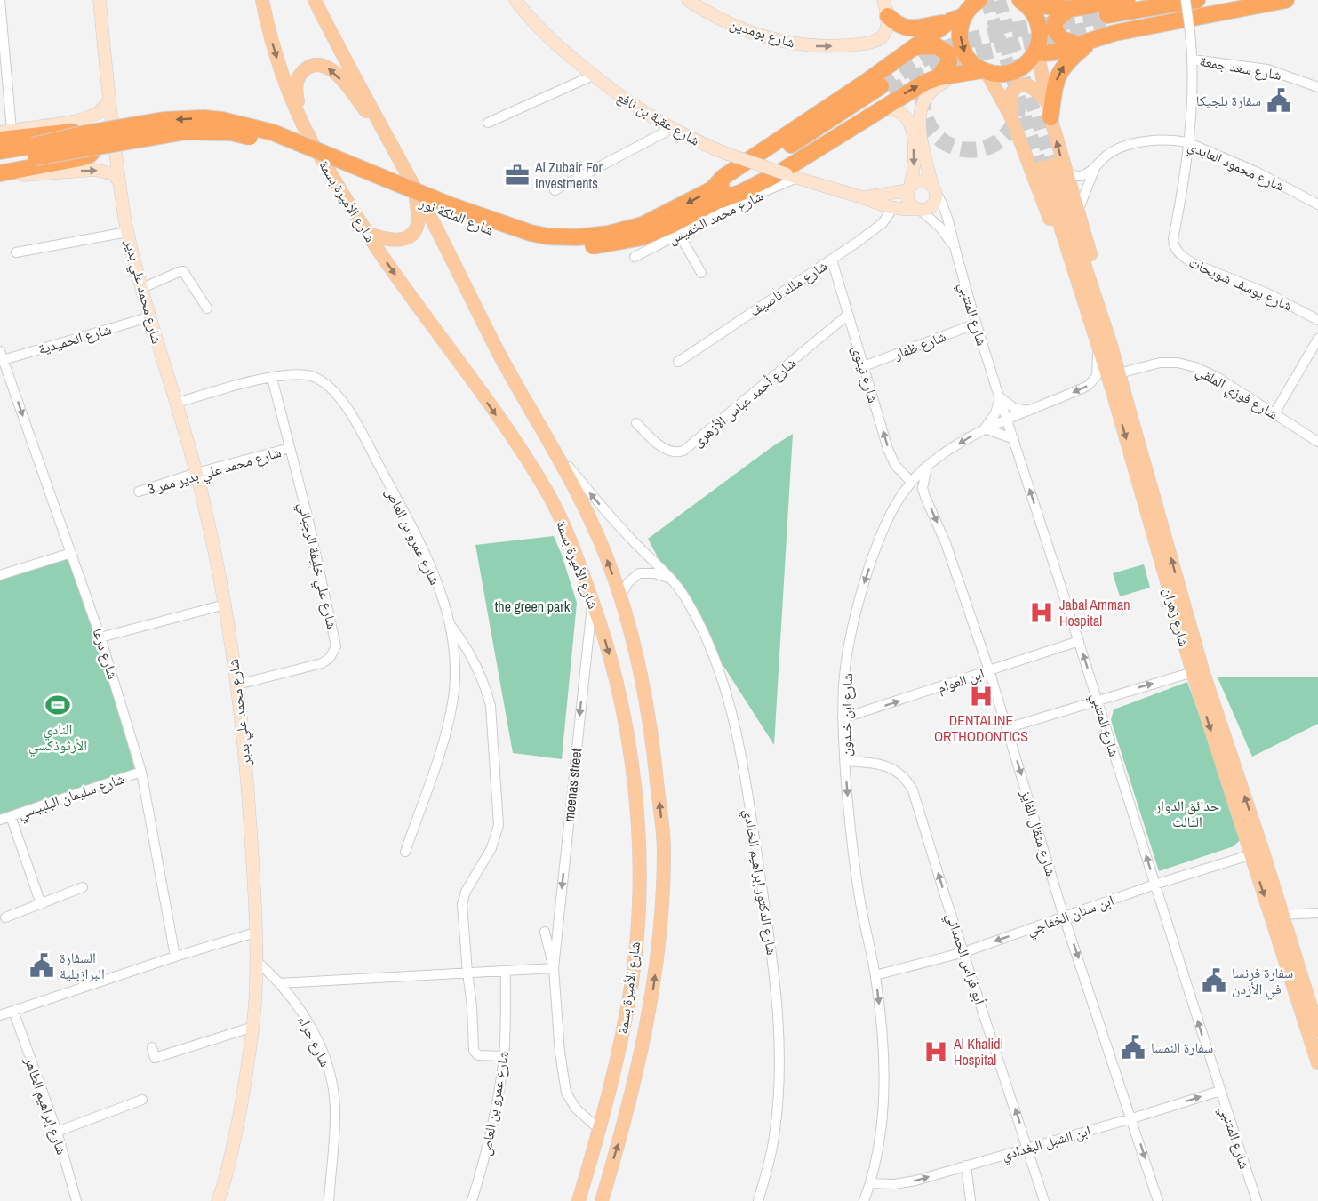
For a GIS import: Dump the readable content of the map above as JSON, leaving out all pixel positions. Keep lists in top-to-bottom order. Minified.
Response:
{"streets":{"highway":["شارع الملكة نور"],"main road":["شارع الأميرة بسمة","شارع زهران"],"street":["شارع بومدين","شارع سعد جمعة","شارع عقبة بن نافع","شارع محمود العابدي","شارع محمد الخميس","شارع يوسف شويحات","شارع ملك ناصيف","شارع محمد علي بدير","شارع المتنبي","شارع الحميدية","شارع ظفار","شارع نينوى","شارع فوزي الملقي","شارع أحمد عباس الأزهرى","شارع محمد علي بدير ممر 3","شارع عمرو بن العاص","شارع علي خليفة الرجباني","شارع درعا","ابن العوام","شارع ابن خلدون","meenas street","شارع سليمان البلبيسي","شارع مثقال الفايز","شارع الدكتور إبراهيم الخالدي","ابن سنان الخفاجي","أبو فراس الحمداني","شارع حراء","شارع إبراهيم الطاهر","ابن الشبل البغدادي"]},"crossings":[["شارع سعد جمعة","شارع يوسف شويحات"],["شارع عقبة بن نافع","شارع محمد الخميس"],["شارع عقبة بن نافع","شارع ملك ناصيف"],["شارع عقبة بن نافع","شارع المتنبي"],["شارع محمود العابدي","شارع يوسف شويحات"],["شارع الأميرة بسمة","meenas street"],["شارع الأميرة بسمة","شارع الدكتور إبراهيم الخالدي"],["شارع ملك ناصيف","شارع نينوى"],["شارع محمد علي بدير","شارع الحميدية"],["شارع محمد علي بدير","شارع محمد علي بدير ممر 3"],["شارع محمد علي بدير","شارع عمرو بن العاص"],["شارع محمد علي بدير","شارع علي خليفة الرجباني"],["شارع محمد علي بدير","شارع حراء"],["شارع المتنبي","شارع ظفار"],["شارع المتنبي","ابن العوام"],["شارع المتنبي","شارع ابن خلدون"],["شارع المتنبي","ابن سنان الخفاجي"],["شارع المتنبي","ابن الشبل البغدادي"],["شارع الحميدية","شارع درعا"],["شارع ظفار","شارع نينوى"],["شارع نينوى","شارع أحمد عباس الأزهرى"],["شارع نينوى","شارع ابن خلدون"],["شارع فوزي الملقي","شارع زهران"],["شارع محمد علي بدير ممر 3","شارع علي خليفة الرجباني"],["شارع عمرو بن العاص","شارع علي خليفة الرجباني"],["شارع زهران","شارع ابن خلدون"],["شارع زهران","ابن سنان الخفاجي"],["شارع درعا","شارع سليمان البلبيسي"],["ابن العوام","شارع ابن خلدون"],["ابن العوام","شارع مثقال الفايز"],["شارع ابن خلدون","شارع مثقال الفايز"],["شارع ابن خلدون","ابن سنان الخفاجي"],["شارع ابن خلدون","أبو فراس الحمداني"],["شارع ابن خلدون","ابن الشبل البغدادي"],["شارع مثقال الفايز","ابن سنان الخفاجي"],["شارع مثقال الفايز","ابن الشبل البغدادي"],["ابن سنان الخفاجي","أبو فراس الحمداني"],["أبو فراس الحمداني","ابن الشبل البغدادي"]],"one_way":["شارع بومدين","شارع المتنبي","شارع نينوى","ابن العوام","شارع ابن خلدون","شارع مثقال الفايز","أبو فراس الحمداني","ابن الشبل البغدادي"],"parks":["the green park","حدائق الدوار الثالث"],"places":{"public building":["سفارة بلجيكا","السفارة البرازيلية","سفارة فرنسا في الأردن","سفارة النمسا"],"office":["Al Zubair For Investments"],"hospital":["Jabal Amman Hospital","DENTALINE ORTHODONTICS","Al Khalidi Hospital"],"sports":["النادي الأرثوذكسي"]}}
